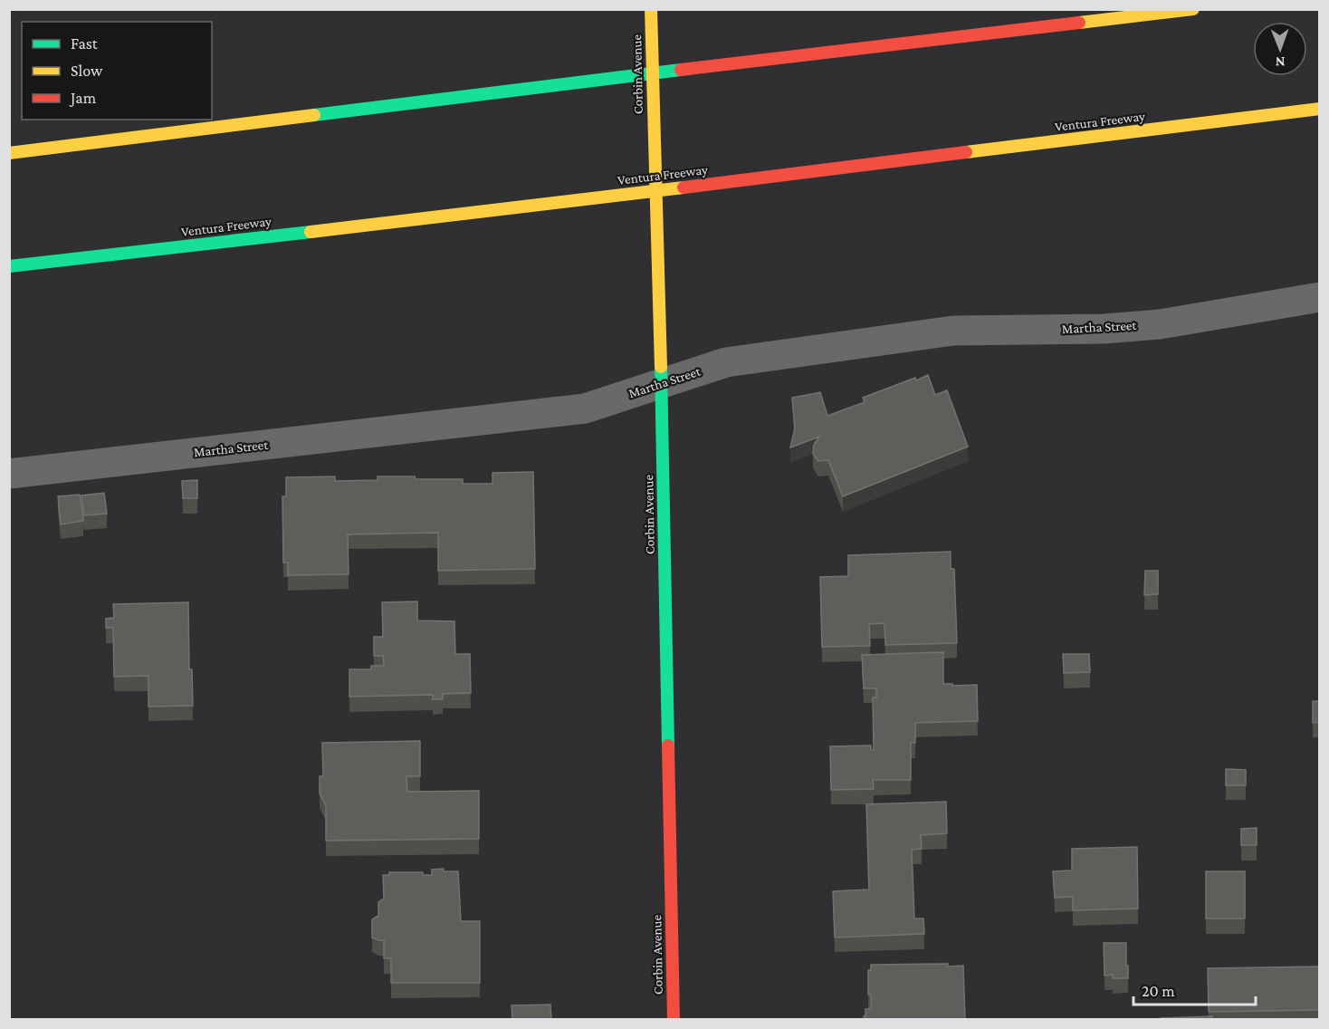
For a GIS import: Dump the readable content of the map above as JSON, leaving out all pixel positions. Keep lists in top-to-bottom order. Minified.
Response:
{"streets":{"main road":["Corbin Avenue","Ventura Freeway"],"street":["Martha Street"]},"crossings":[["Corbin Avenue","Martha Street"]],"legend":["Fast","Slow","Jam"],"scale_bar":"20 m","north":"bottom"}
